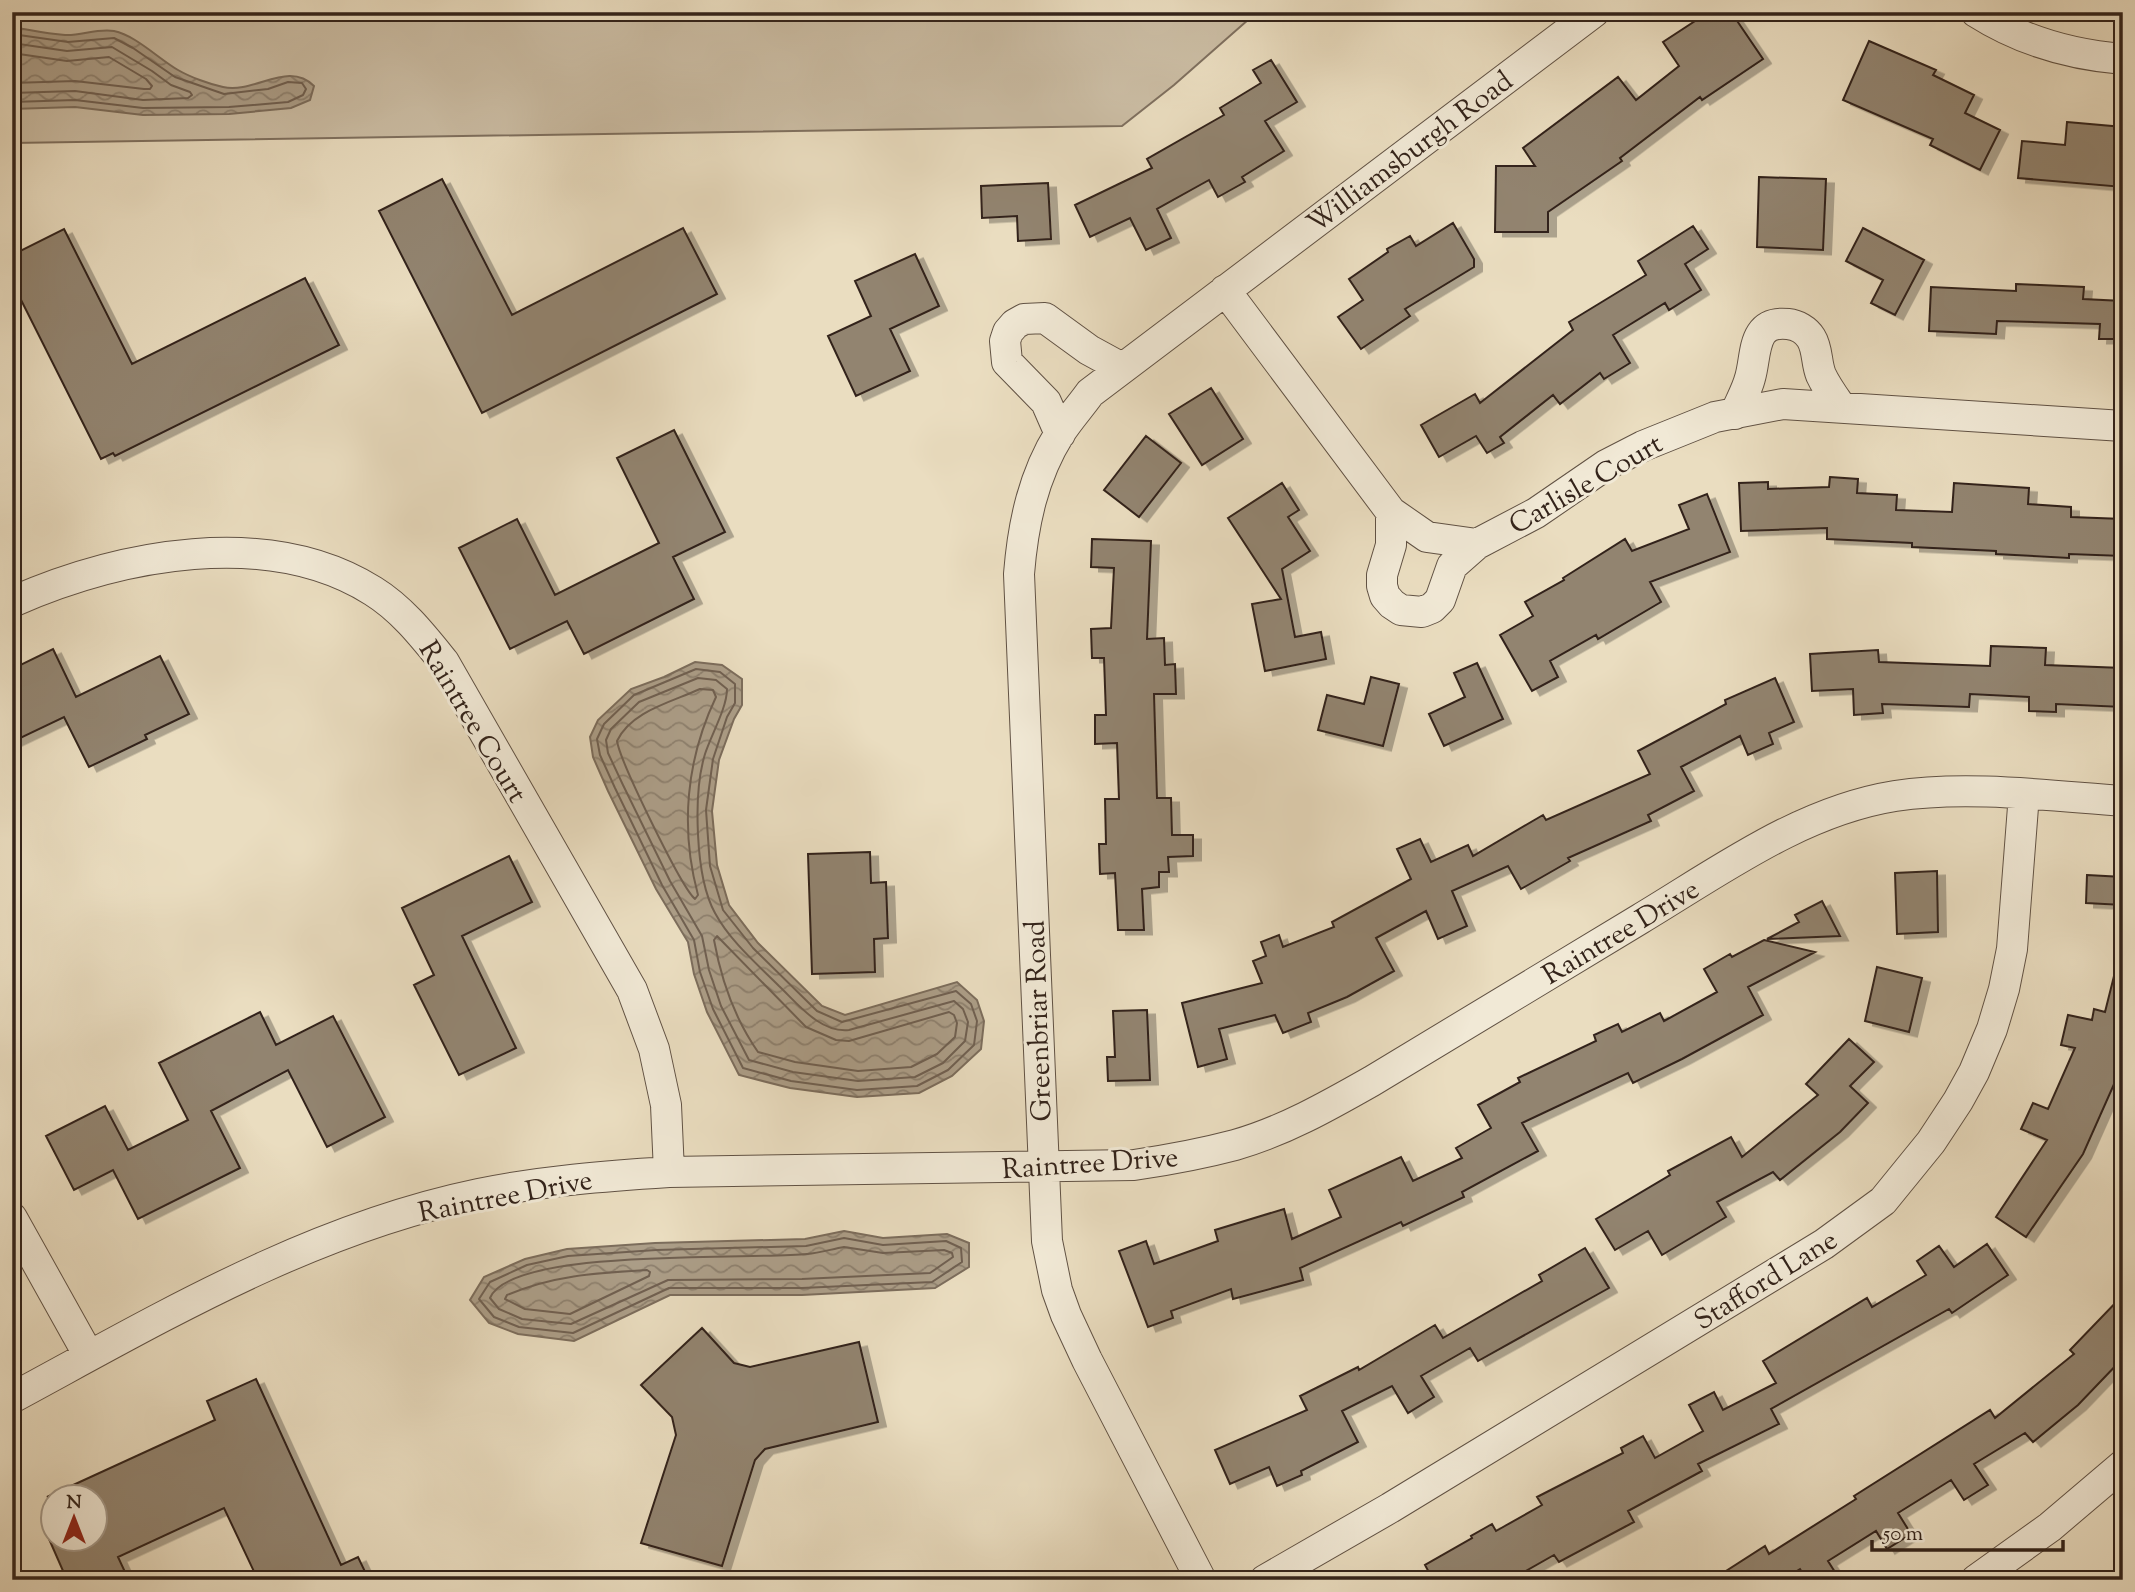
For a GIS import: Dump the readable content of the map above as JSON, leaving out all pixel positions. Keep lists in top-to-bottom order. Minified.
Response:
{"streets":{"street":["Williamsburgh Road","Carlisle Court","Raintree Court","Raintree Drive","Greenbriar Road","Stafford Lane"]},"crossings":[["Williamsburgh Road","Carlisle Court"],["Williamsburgh Road","Greenbriar Road"],["Carlisle Court","Greenbriar Road"],["Raintree Court","Raintree Drive"],["Raintree Drive","Greenbriar Road"],["Raintree Drive","Stafford Lane"]],"scale_bar":"50 m","north":"top"}
